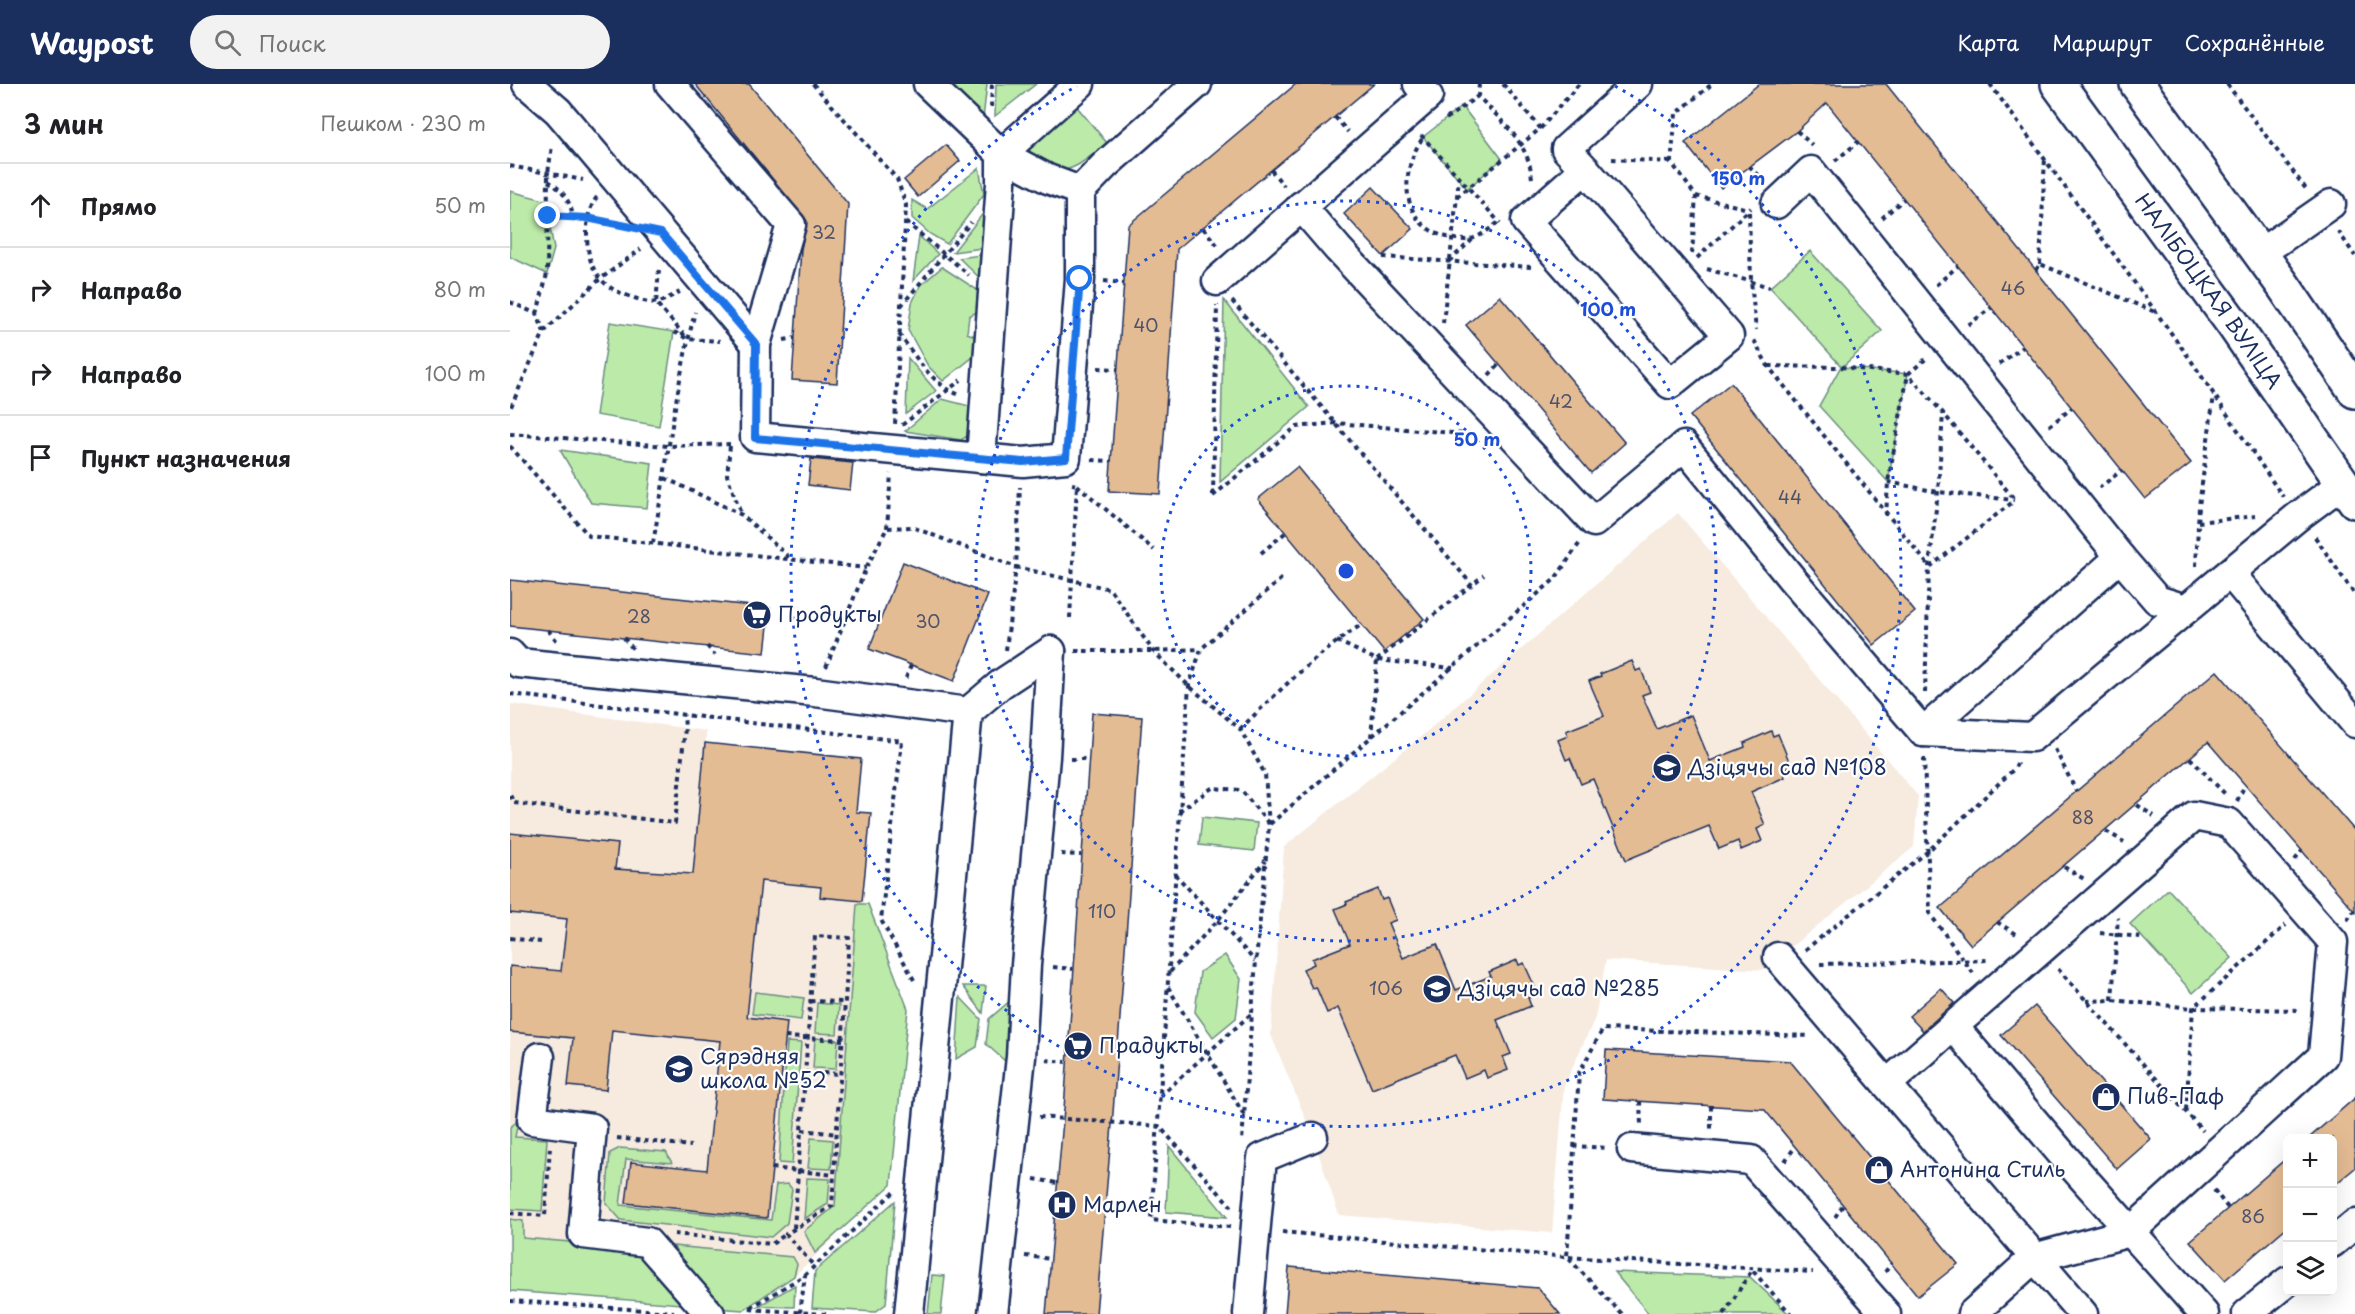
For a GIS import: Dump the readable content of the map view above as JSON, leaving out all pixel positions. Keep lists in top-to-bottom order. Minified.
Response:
{"streets":{"main road":["НАЛІБОЦКАЯ ВУЛІЦА"]},"places":{"supermarket":["Продукты","Прадукты"],"school or university":["Дзіцячы сад №108","Дзіцячы сад №285","Сярэдняя школа №52"],"shop":["Пив-Паф","Антонина Стиль"],"hospital":["Марлен"]},"house_numbers":["32","46","40","42","44","28","30","88","110","106","86"],"page":{"header":"Waypost","search":"Поиск","nav":["Карта","Маршрут","Сохранённые"],"heading":["3 мин","Пешком · 230 m"],"list":[["Прямо","50 m"],["Направо","80 m"],["Направо","100 m"],"Пункт назначения"],"map_buttons":["+","−"]},"rings":["150 m","100 m","50 m"]}
